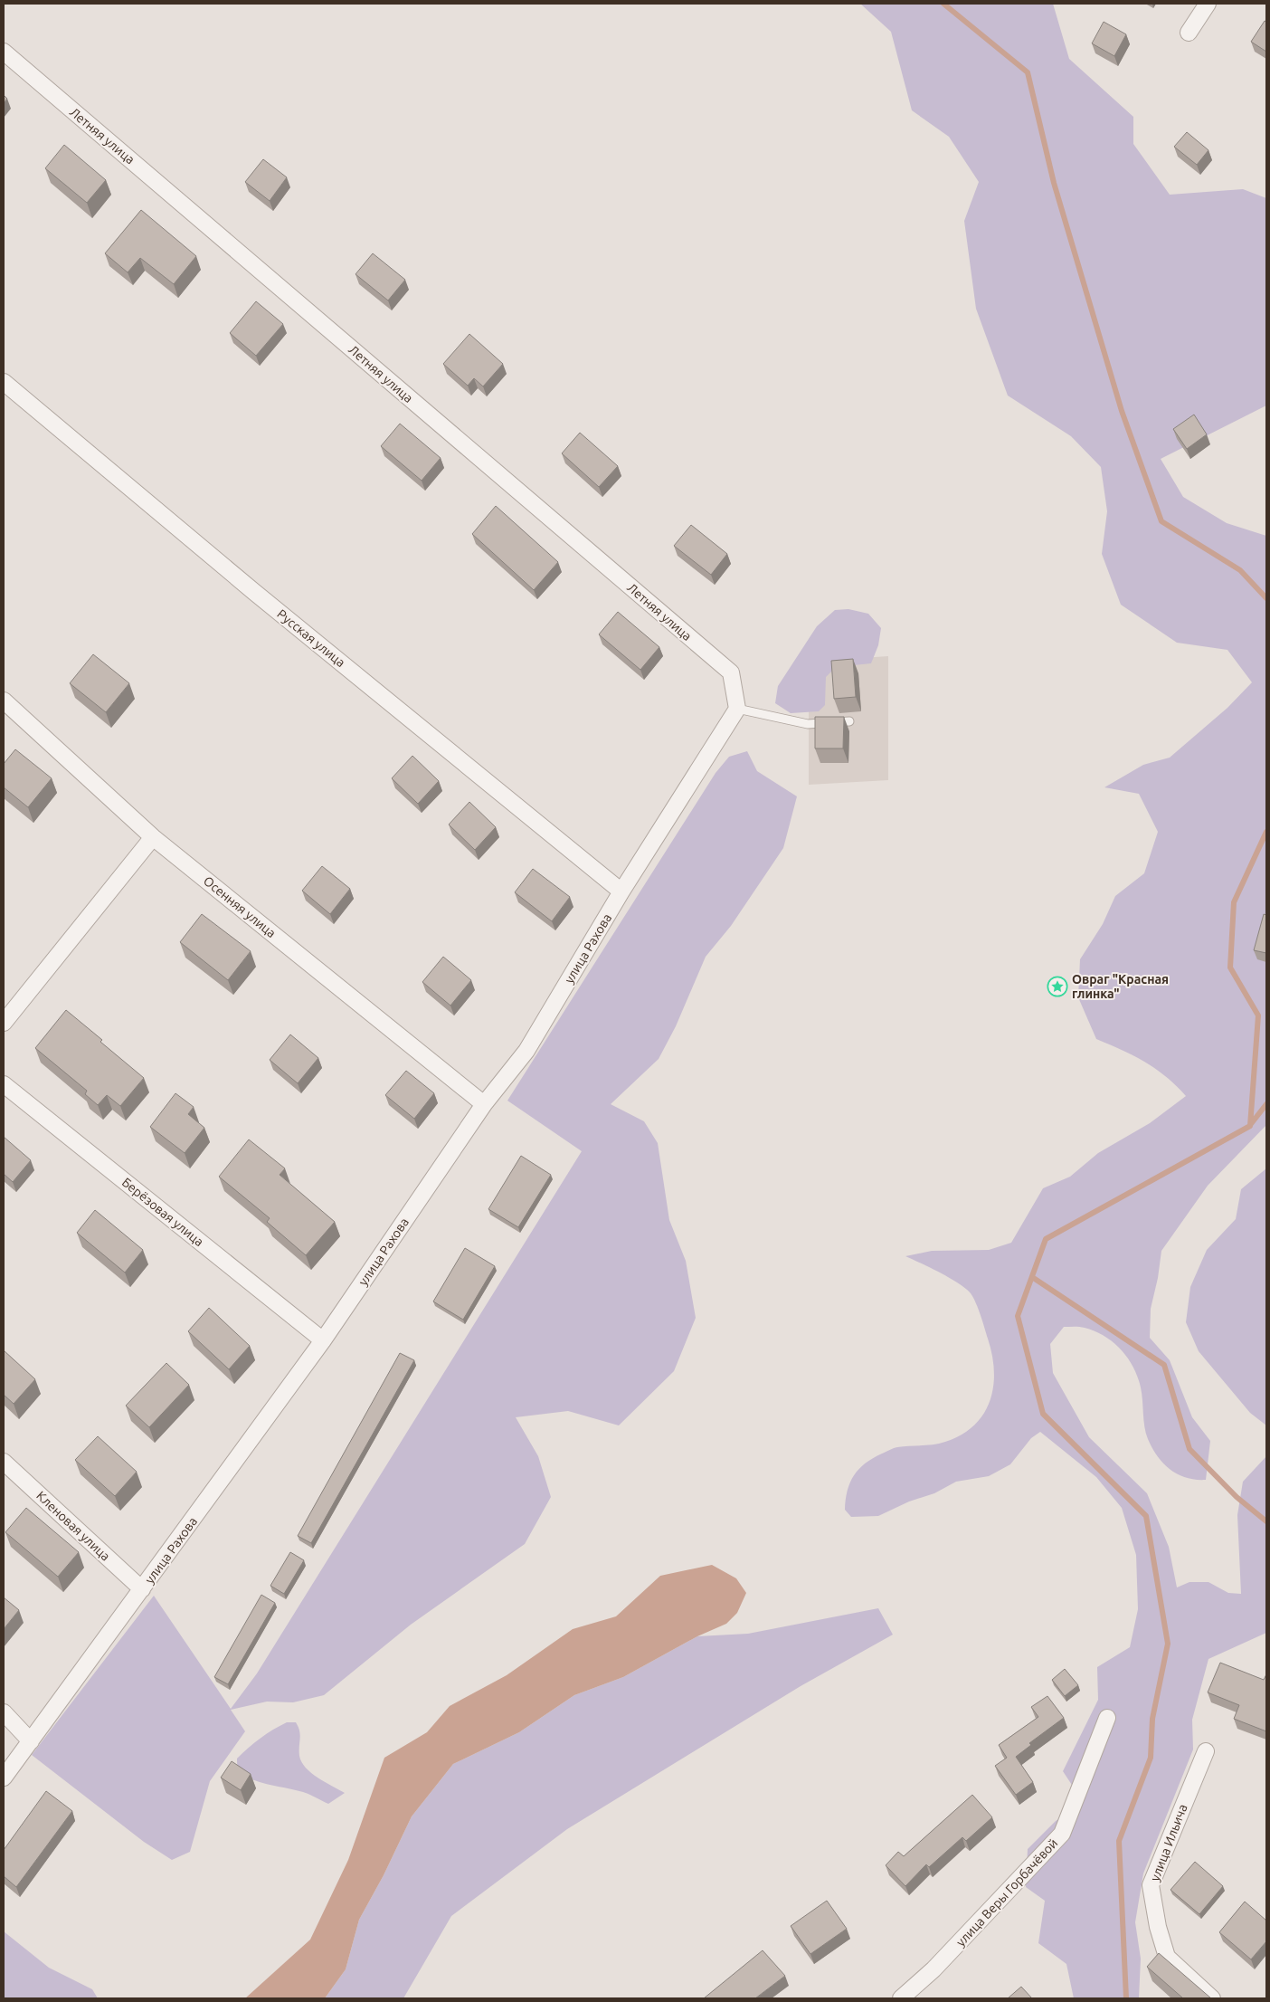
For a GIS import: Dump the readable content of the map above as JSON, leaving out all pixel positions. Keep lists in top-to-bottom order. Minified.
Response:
{"streets":{"street":["Летняя улица","Русская улица","Осенняя улица","улица Рахова","Берёзовая улица","Кленовая улица","улица Ильича","улица Веры Горбачёвой"]},"crossings":[["Летняя улица","улица Рахова"],["Русская улица","улица Рахова"],["Осенняя улица","улица Рахова"],["улица Рахова","Берёзовая улица"],["улица Рахова","Кленовая улица"]],"places":{"place":["Овраг \"Красная глинка\""]}}
